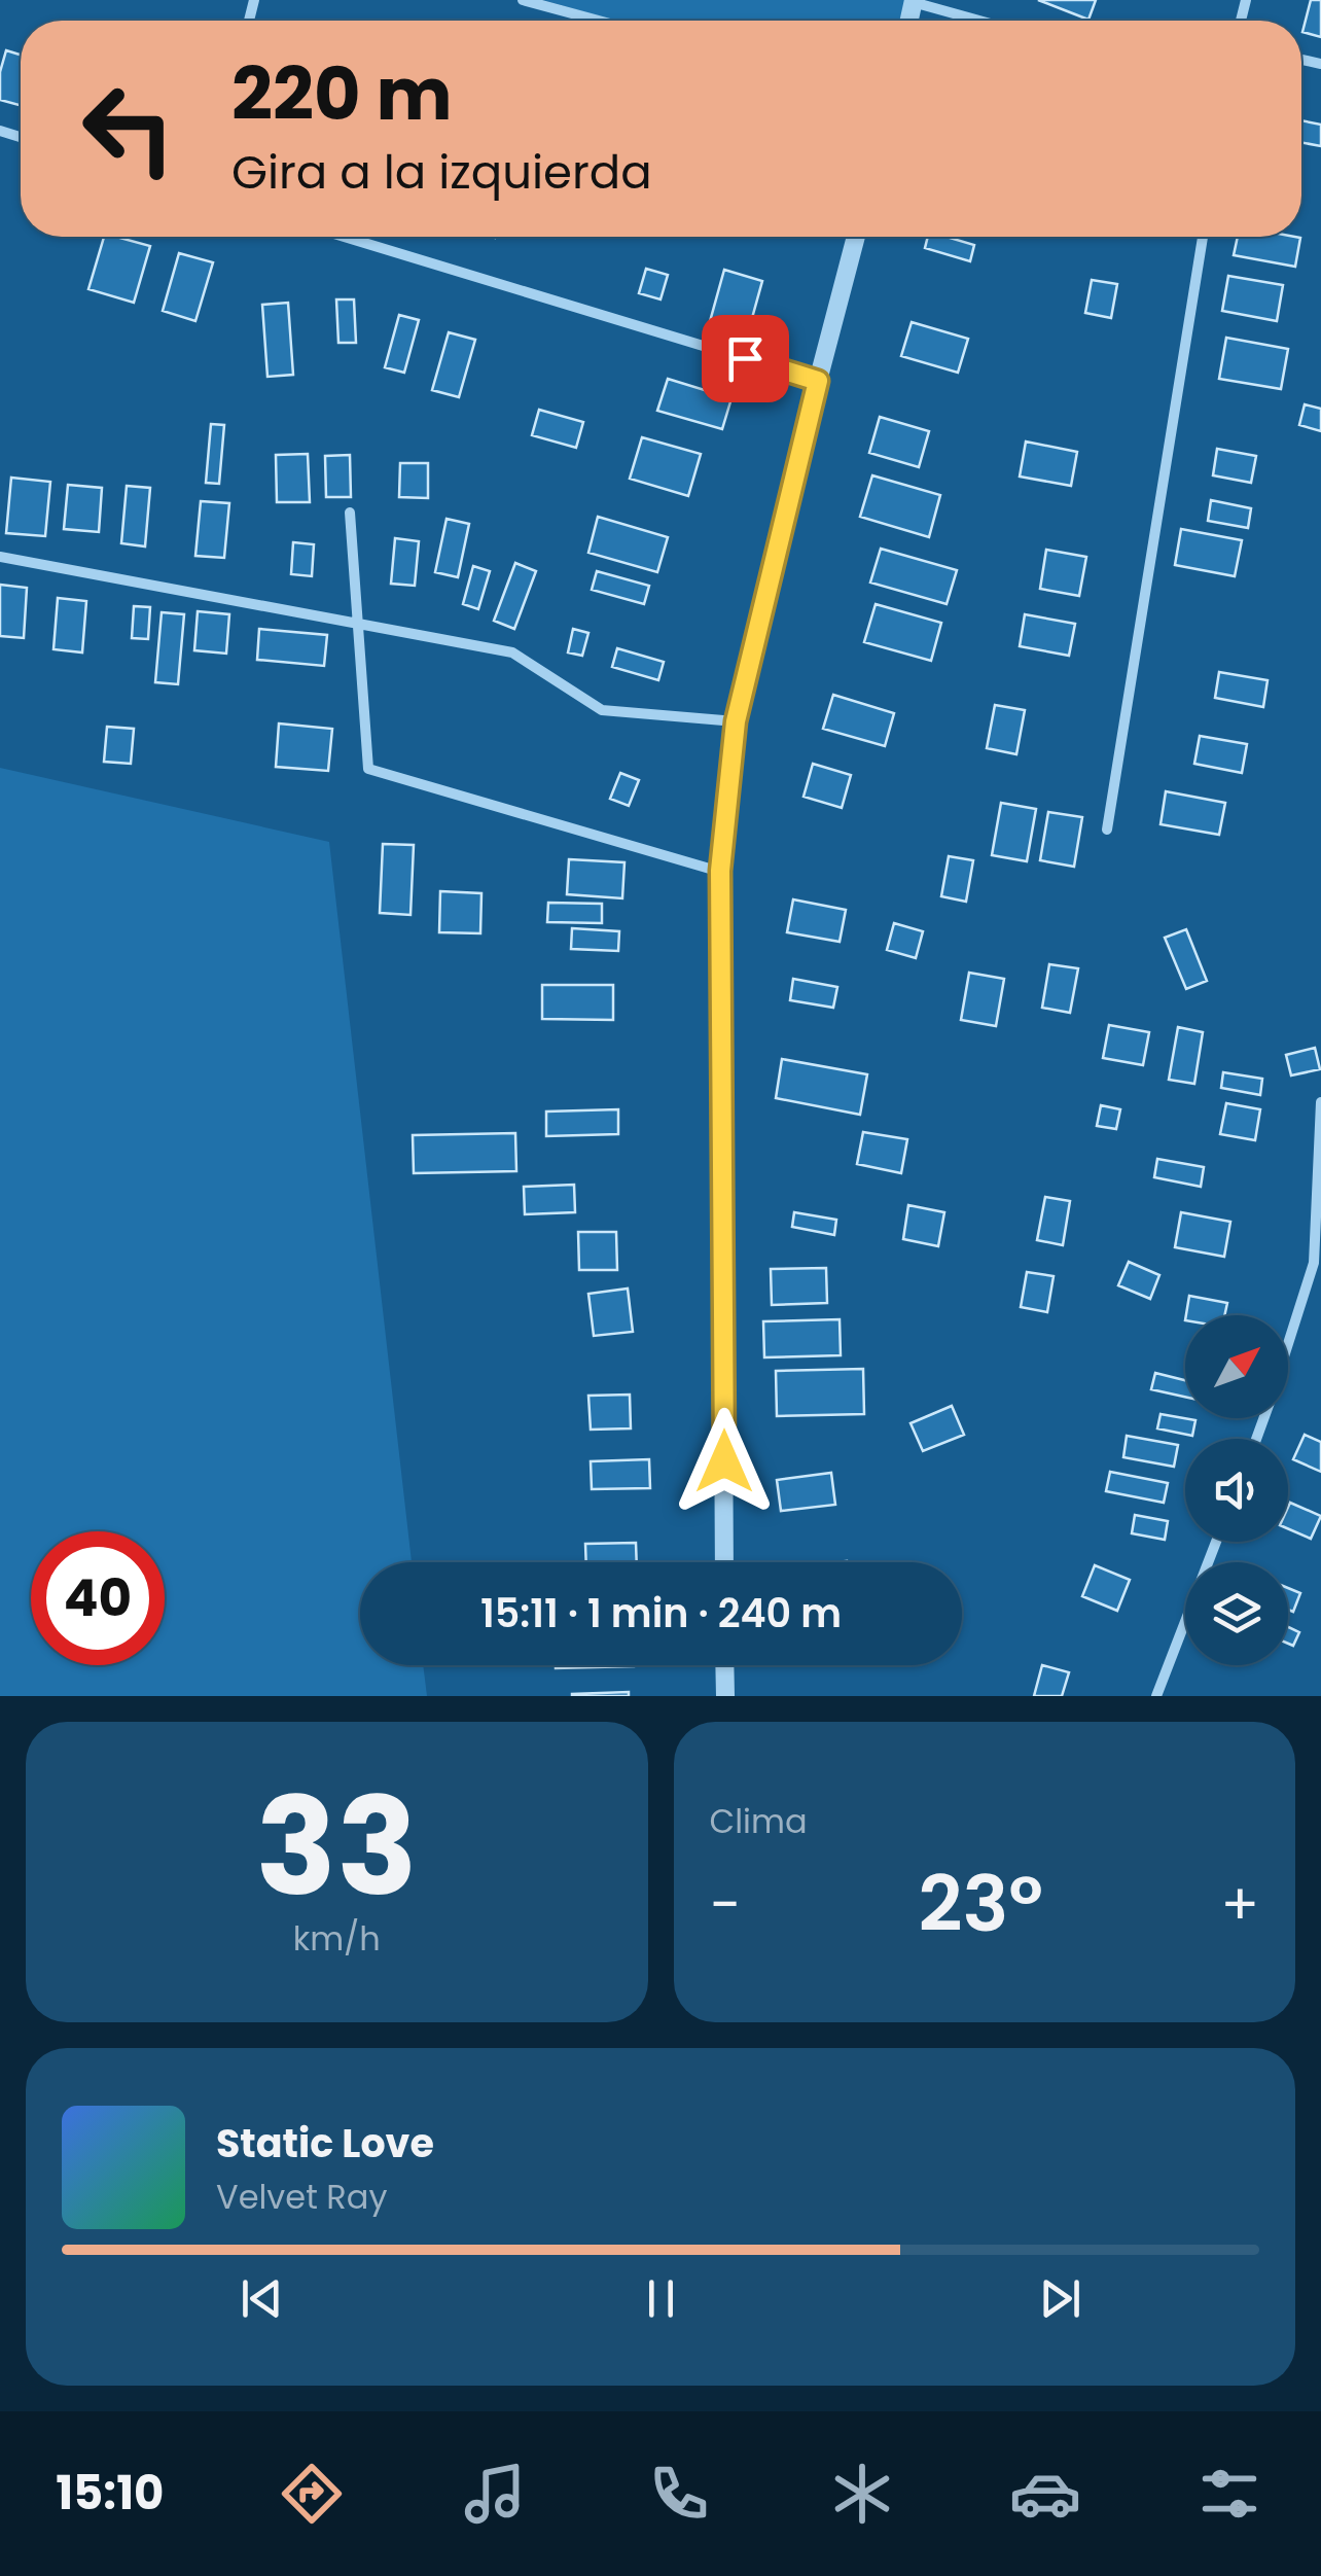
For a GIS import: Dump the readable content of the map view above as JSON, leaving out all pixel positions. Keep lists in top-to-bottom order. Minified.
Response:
{"north":"top right","page":{"turn":["220 m","Gira a la izquierda"],"limit":"40","trip":"15:11 · 1 min · 240 m","tile":[["33","km/h"],"Clima"],"heat":["−","23°","+"],"song":["Static Love","Velvet Ray"],"tabs":"15:10"}}
